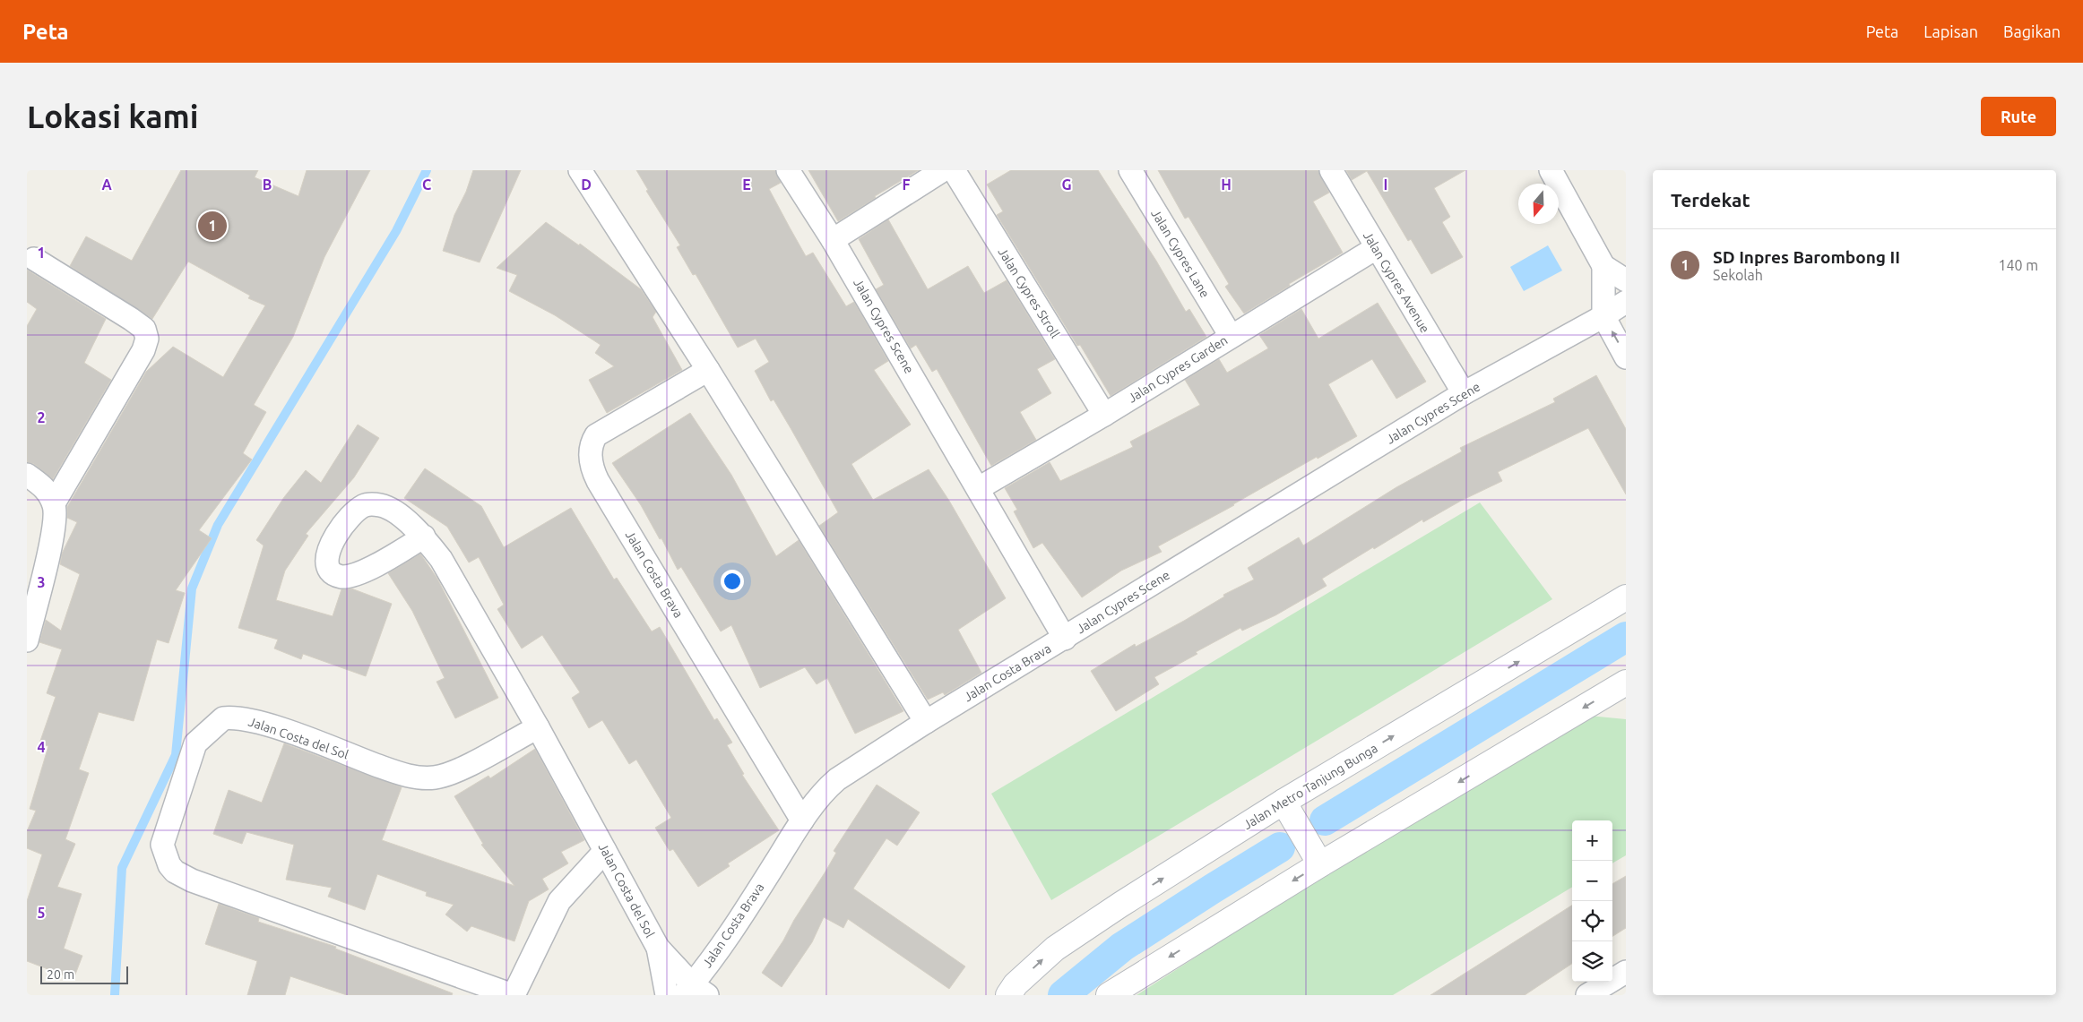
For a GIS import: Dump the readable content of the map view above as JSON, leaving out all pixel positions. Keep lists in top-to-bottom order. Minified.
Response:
{"streets":{"main road":["Jalan Metro Tanjung Bunga"],"street":["Jalan Cypres Lane","Jalan Cypres Avenue","Jalan Cypres Stroll","Jalan Cypres Scene","Jalan Cypres Garden","Jalan Costa Brava","Jalan Costa del Sol"]},"crossings":[["Jalan Cypres Lane","Jalan Cypres Garden"],["Jalan Cypres Avenue","Jalan Cypres Scene"],["Jalan Cypres Avenue","Jalan Cypres Garden"],["Jalan Cypres Stroll","Jalan Cypres Garden"],["Jalan Cypres Scene","Jalan Cypres Garden"],["Jalan Cypres Scene","Jalan Costa Brava"],["Jalan Costa Brava","Jalan Costa del Sol"]],"scale_bar":"20 m","north":"bottom","page":{"header":"Peta","nav":["Peta","Lapisan","Bagikan"],"buttons":"Rute","title":"Lokasi kami","heading":"Terdekat","pins":"1","list":[{"mark":"1","name":"SD Inpres Barombong II","note":"Sekolah","value":"140 m"}],"map_buttons":["+","−"],"scale":"20 m"},"grid":{"columns":["A","B","C","D","E","F","G","H","I"],"rows":["1","2","3","4","5"]}}
